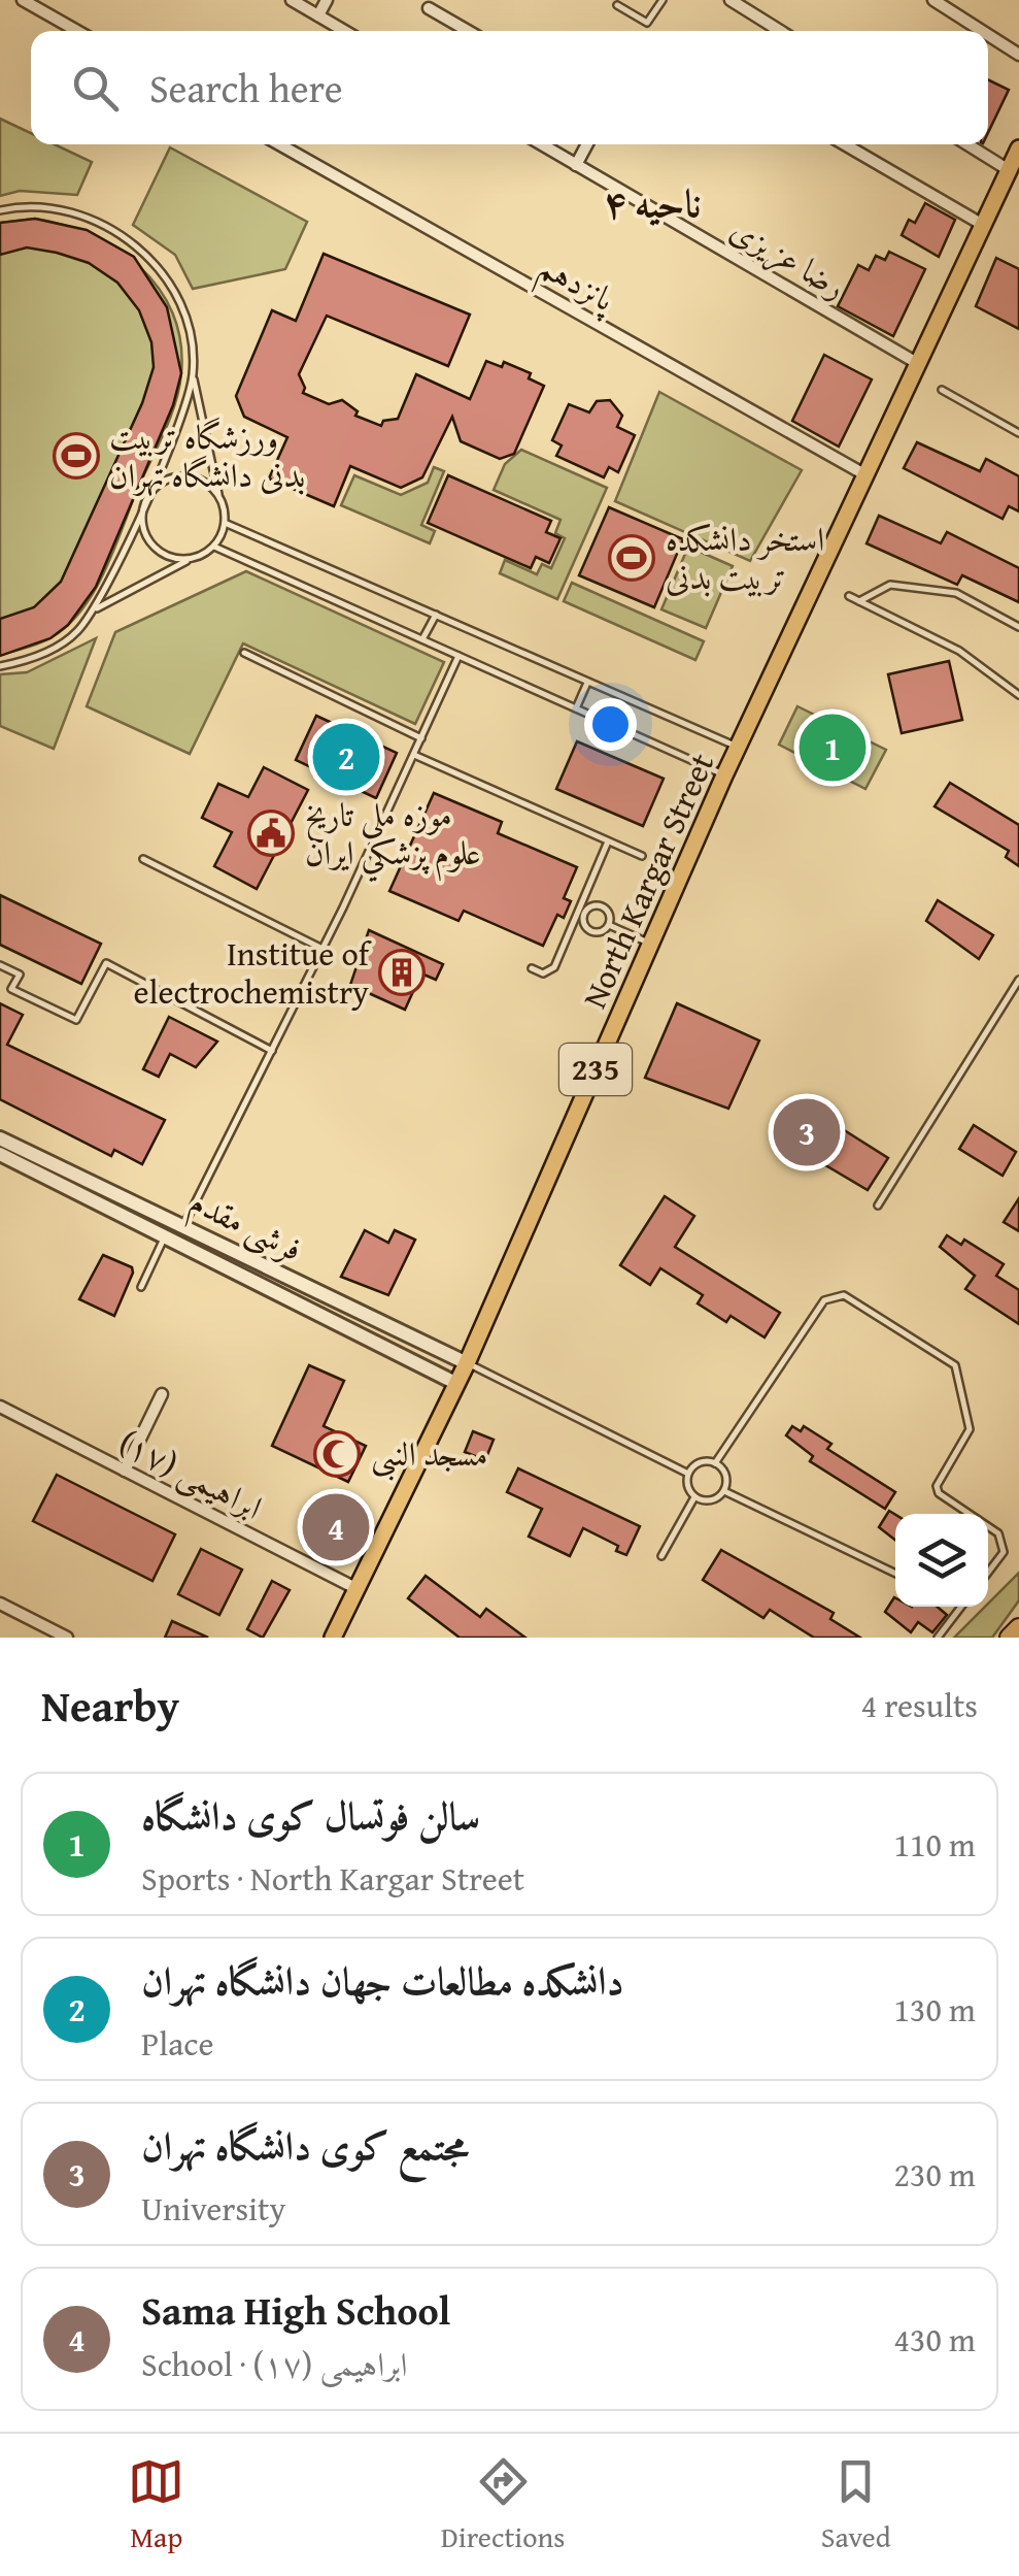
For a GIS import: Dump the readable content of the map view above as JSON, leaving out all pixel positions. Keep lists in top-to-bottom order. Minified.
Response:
{"streets":{"main road":["North Kargar Street","235"],"street":["رضا عزیزی","پانزدهم","فرشی مقدم","ابراهیمی (۱۷)"]},"crossings":[["رضا عزیزی","North Kargar Street"],["پانزدهم","North Kargar Street"],["North Kargar Street","فرشی مقدم"],["North Kargar Street","ابراهیمی (۱۷)"]],"districts":["ناحیه ۴"],"places":{"sports":["ورزشگاه تربیت بدنی دانشگاه تهران","استخر دانشکده تربیت بدنی"],"public building":["موزه ملي تاريخ علوم پزشكي ايران"],"building":["Institue of electrochemistry"],"mosque":["مسجد النبی"]},"page":{"search":"Search here","pins":["1","2","3","4"],"heading":["Nearby","4 results"],"list":[{"mark":"1","name":"سالن فوتسال کوی دانشگاه","note":"Sports · North Kargar Street","value":"110 m"},{"mark":"2","name":"دانشکده مطالعات جهان دانشگاه تهران","note":"Place","value":"130 m"},{"mark":"3","name":"مجتمع کوی دانشگاه تهران","note":"University","value":"230 m"},{"mark":"4","name":"Sama High School","note":"School · ابراهیمی (۱۷)","value":"430 m"}],"nav":["Map","Directions","Saved"]}}
